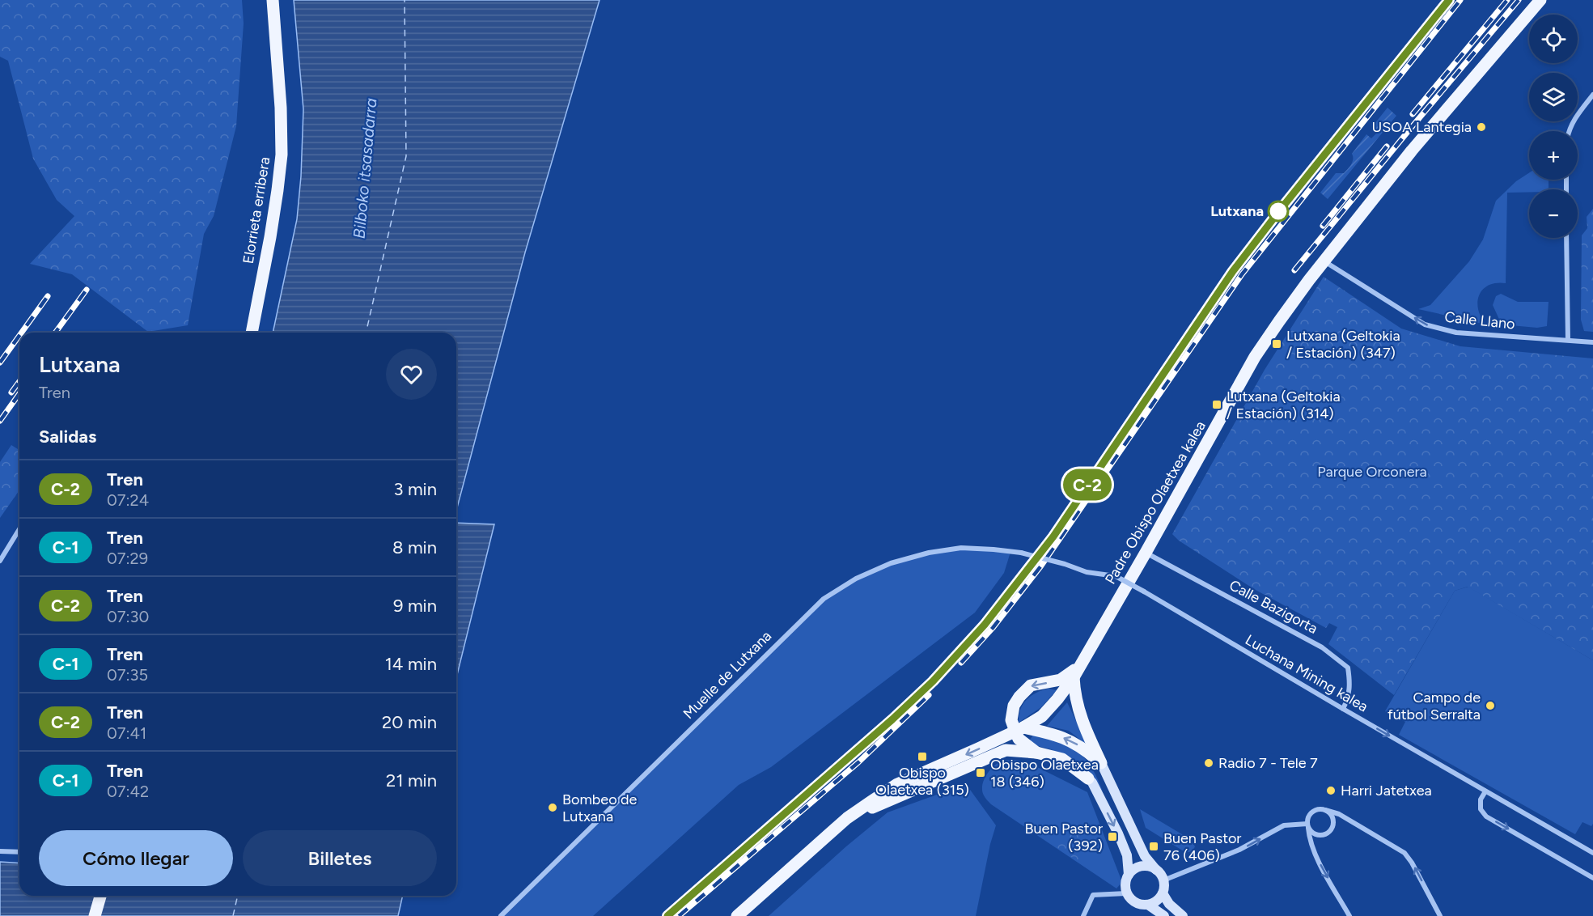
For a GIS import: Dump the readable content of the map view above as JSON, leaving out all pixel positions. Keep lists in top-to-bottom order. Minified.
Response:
{"streets":{"main road":["Elorrieta erribera","Padre Obispo Olaetxea kalea"],"street":["Calle Llano","Calle Bazigorta","Luchana Mining kalea","Muelle de Lutxana"]},"crossings":[["Calle Llano","Padre Obispo Olaetxea kalea"],["Padre Obispo Olaetxea kalea","Calle Bazigorta"],["Calle Bazigorta","Luchana Mining kalea"],["Luchana Mining kalea","Muelle de Lutxana"]],"one_way":["Calle Llano"],"water":["Bilboko itsasadarra"],"parks":["Parque Orconera"],"places":{"other":["USOA Lantegia","Lutxana","Campo de fútbol Serralta","Radio 7 - Tele 7","Harri Jatetxea","Bombeo de Lutxana"],"transit":["Lutxana (Geltokia / Estación) (347)","Lutxana (Geltokia / Estación) (314)","Obispo Olaetxea (315)","Obispo Olaetxea 18 (346)","Buen Pastor (392)","Buen Pastor 76 (406)"]},"page":{"on_map":"C-2","map_buttons":["+","−"],"heading":[["Lutxana","Tren"],"Salidas"],"list":[{"mark":"C-2","name":"Tren","note":"07:24","value":"3 min"},{"mark":"C-1","name":"Tren","note":"07:29","value":"8 min"},{"mark":"C-2","name":"Tren","note":"07:30","value":"9 min"},{"mark":"C-1","name":"Tren","note":"07:35","value":"14 min"},{"mark":"C-2","name":"Tren","note":"07:41","value":"20 min"},{"mark":"C-1","name":"Tren","note":"07:42","value":"21 min"}],"buttons":["Cómo llegar","Billetes"]}}
